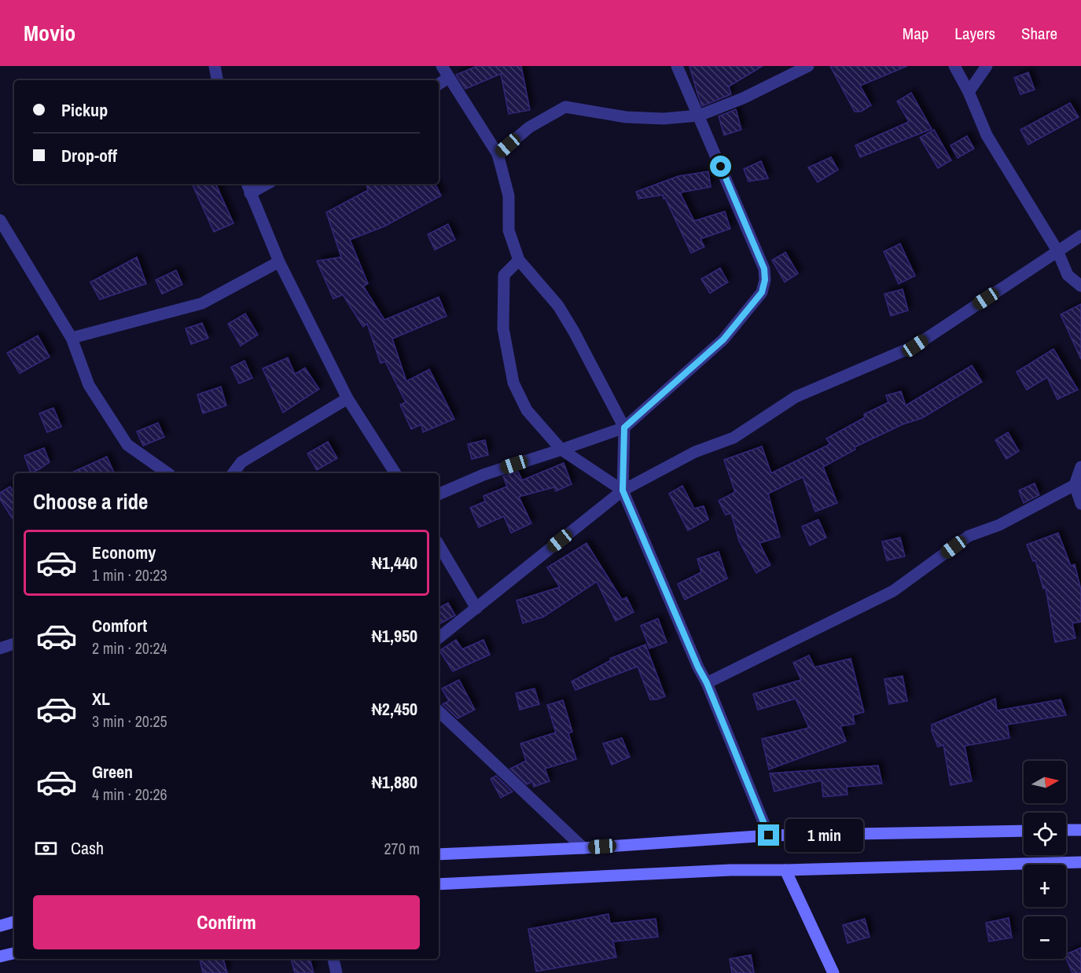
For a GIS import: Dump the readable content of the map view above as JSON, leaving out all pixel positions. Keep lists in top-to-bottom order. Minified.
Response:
{"north":"right","page":{"header":"Movio","nav":["Map","Layers","Share"],"banner":["Pickup","Drop-off"],"heading":"Choose a ride","list":[{"name":"Economy","note":"1 min · 20:23","value":"₦1,440"},{"name":"Comfort","note":"2 min · 20:24","value":"₦1,950"},{"name":"XL","note":"3 min · 20:25","value":"₦2,450"},{"name":"Green","note":"4 min · 20:26","value":"₦1,880"}],"map_buttons":["+","−"],"bubble":"1 min","pay":["Cash","270 m"],"buttons":"Confirm"}}
